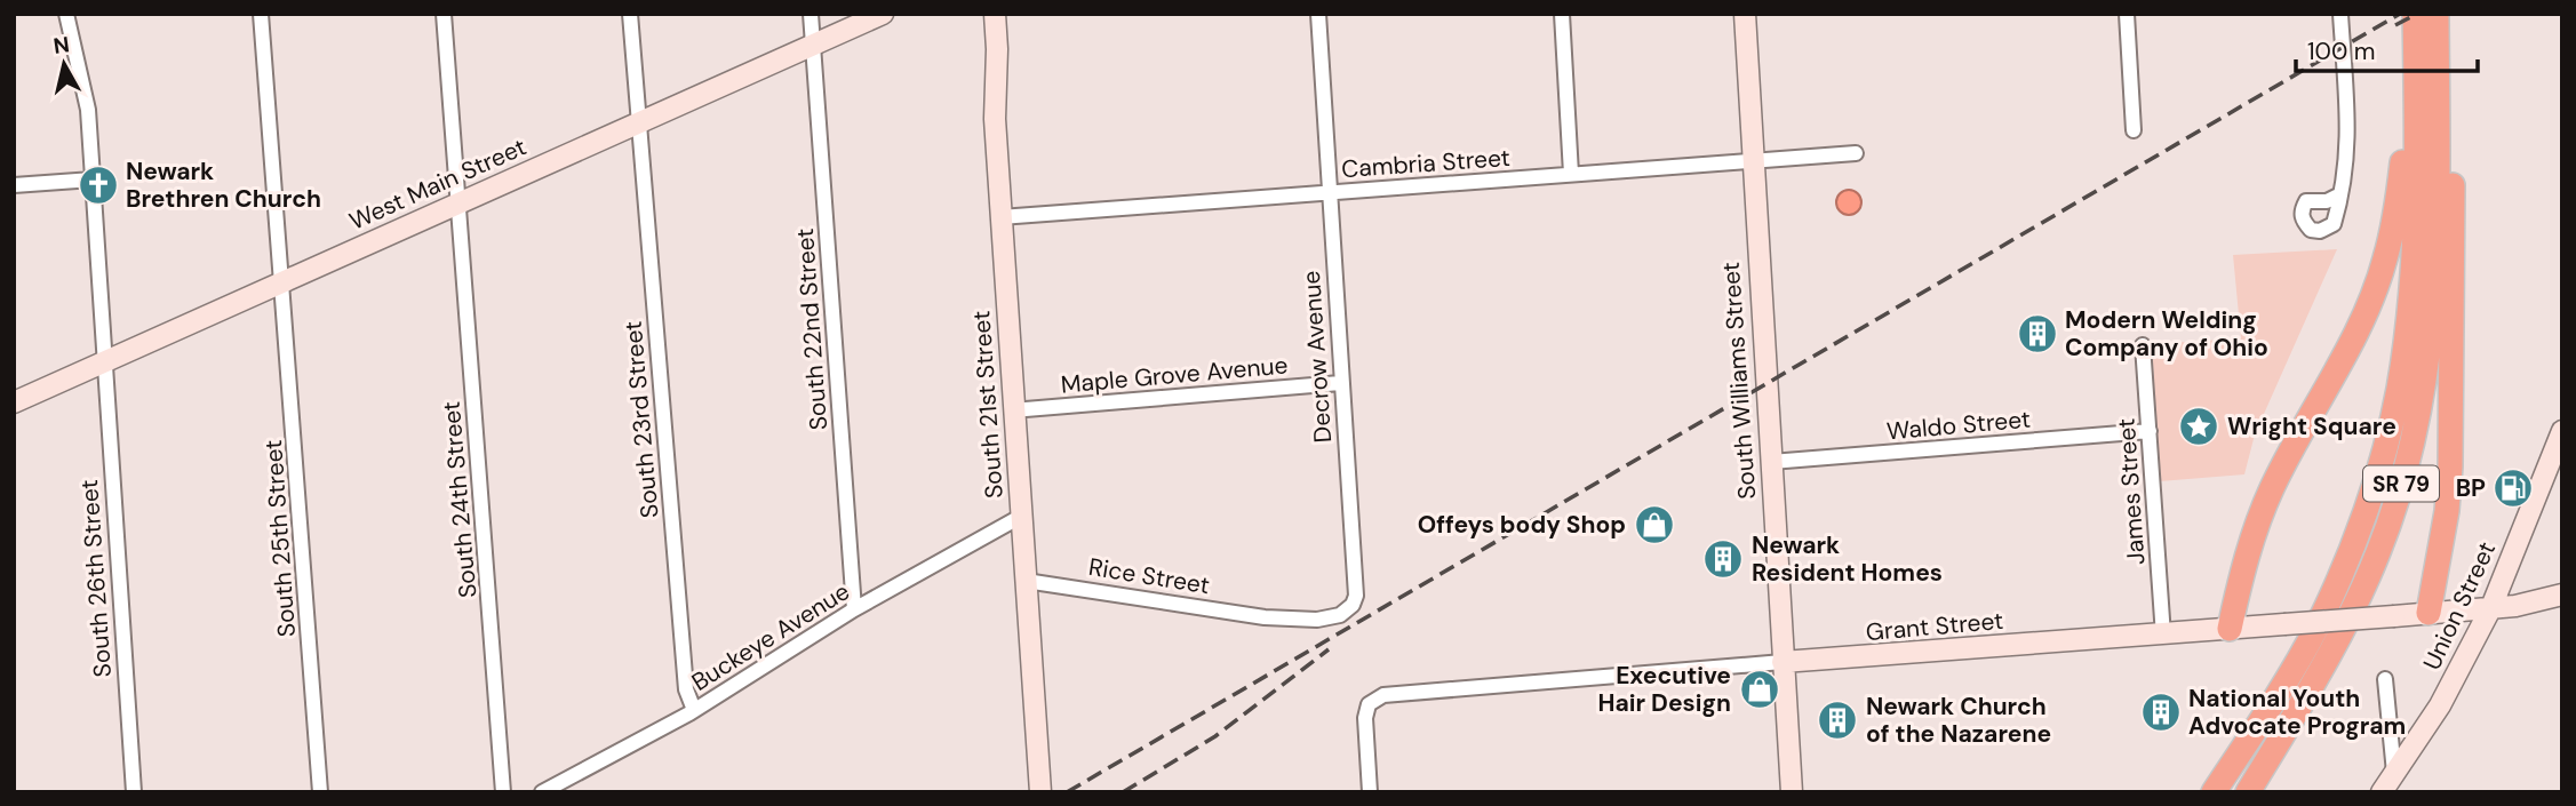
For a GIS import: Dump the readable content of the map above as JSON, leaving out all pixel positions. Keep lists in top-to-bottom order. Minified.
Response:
{"streets":{"highway":["SR 79"],"street":["Cambria Street","West Main Street","South 22nd Street","Decrow Avenue","Maple Grove Avenue","South Williams Street","South 21st Street","South 23rd Street","Waldo Street","James Street","South 24th Street","South 25th Street","Rice Street","South 26th Street","Union Street","Grant Street","Buckeye Avenue"]},"crossings":[["Cambria Street","Decrow Avenue"],["Cambria Street","South Williams Street"],["Cambria Street","South 21st Street"],["West Main Street","South 22nd Street"],["West Main Street","South 23rd Street"],["West Main Street","South 24th Street"],["West Main Street","South 25th Street"],["West Main Street","South 26th Street"],["South 22nd Street","Buckeye Avenue"],["Decrow Avenue","Maple Grove Avenue"],["Decrow Avenue","Rice Street"],["Maple Grove Avenue","South 21st Street"],["South Williams Street","Waldo Street"],["South Williams Street","Grant Street"],["South 21st Street","Rice Street"],["South 21st Street","Buckeye Avenue"],["South 23rd Street","Buckeye Avenue"],["Waldo Street","James Street"],["James Street","Grant Street"],["Union Street","Grant Street"]],"places":{"church":["Newark Brethren Church"],"building":["Modern Welding Company of Ohio","Newark Resident Homes","National Youth Advocate Program","Newark Church of the Nazarene"],"place":["Wright Square"],"fuel station":["BP"],"shop":["Offeys body Shop","Executive Hair Design"]},"scale_bar":"100 m","north":"top"}
